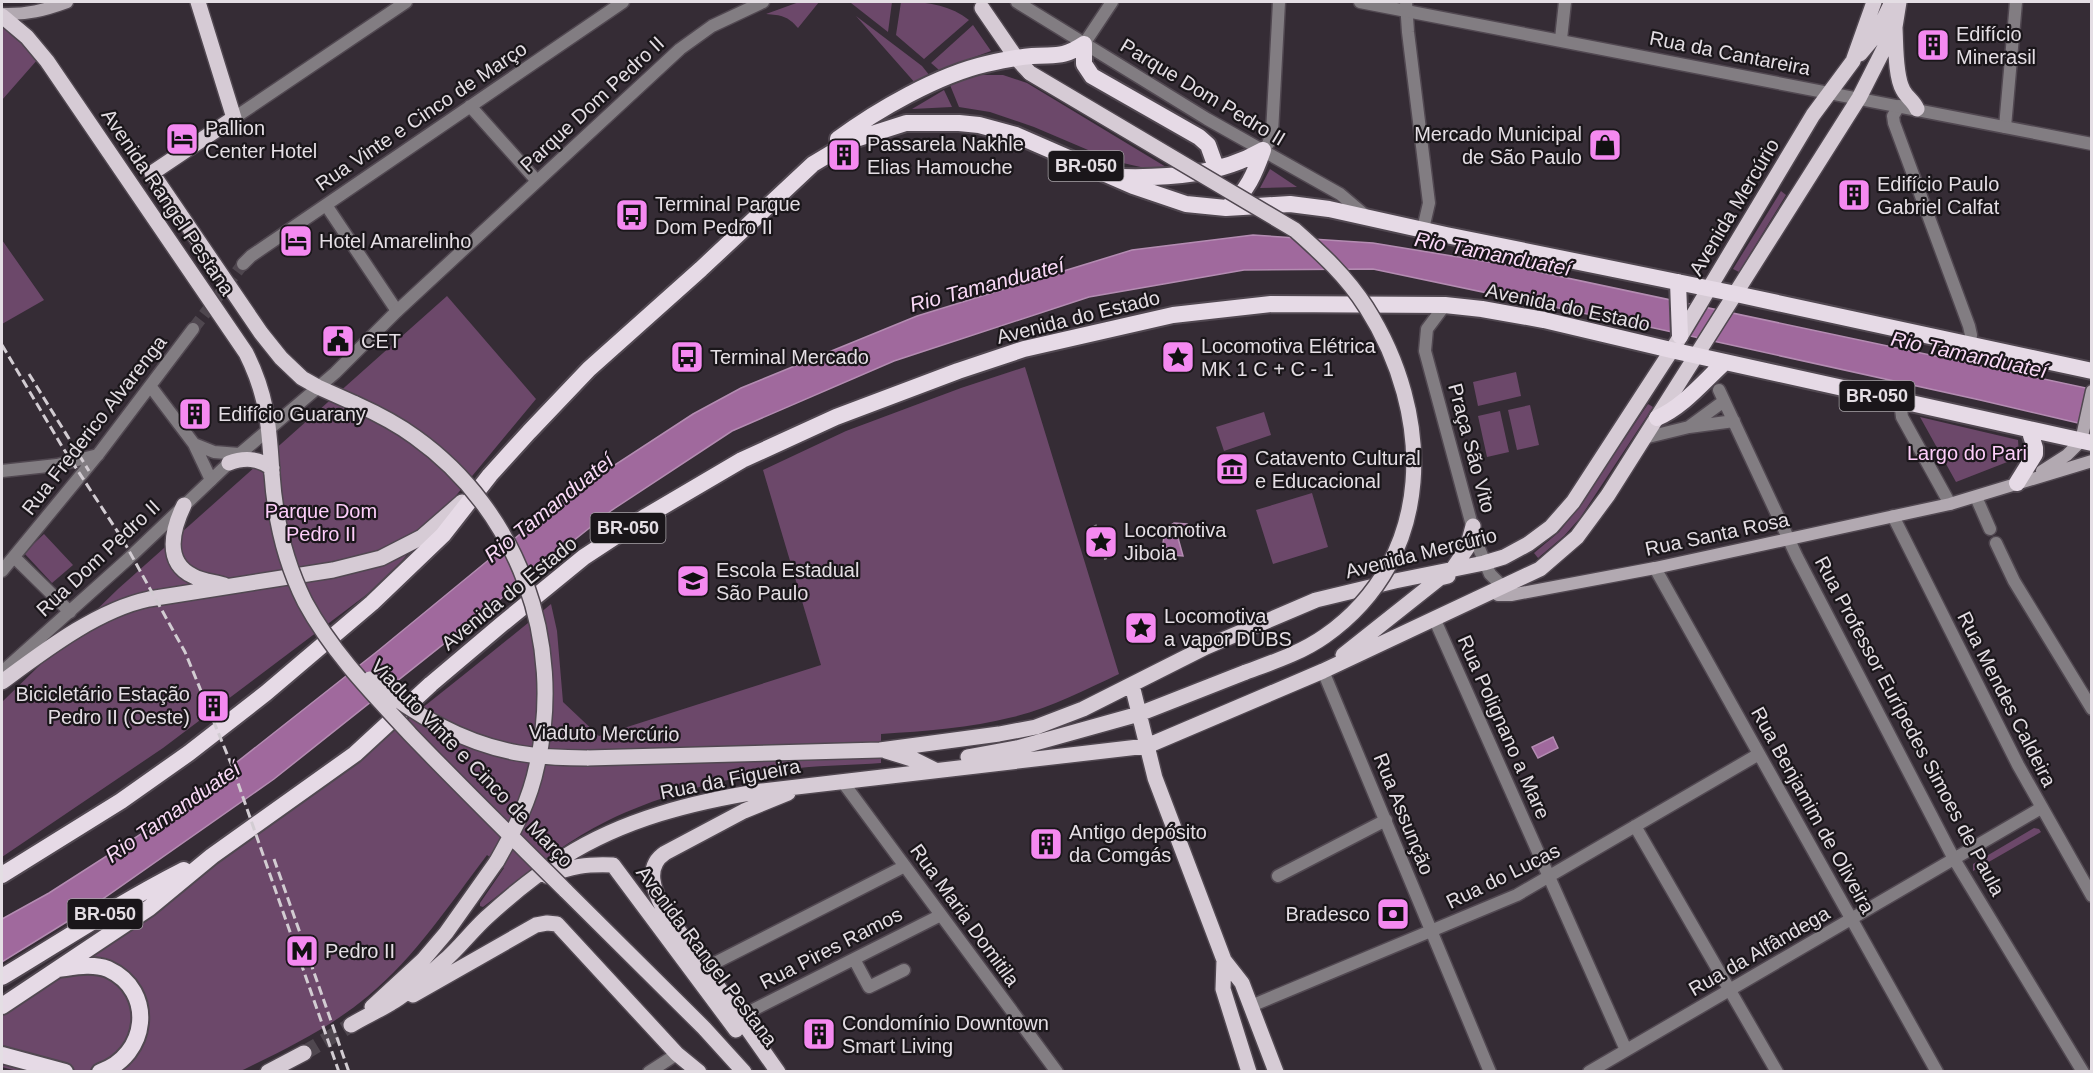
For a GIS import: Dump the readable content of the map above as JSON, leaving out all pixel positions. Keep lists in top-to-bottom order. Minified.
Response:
{"streets":{"highway":["BR-050","Avenida do Estado"],"main road":["Avenida Rangel Pestana","Avenida Mercúrio","Rua Santa Rosa","Viaduto Mercúrio","Viaduto Vinte e Cinco de Março","Rua da Figueira"],"street":["Rua da Cantareira","Parque Dom Pedro II","Rua Vinte e Cinco de Março","Rua Frederico Alvarenga","Praça São Vito","Rua Dom Pedro II","Rua Mendes Caldeira","Rua Professor Eurípedes Simoes de Paula","Rua Polignano a Mare","Rua Benjamim de Oliveira","Rua Assunção","Rua do Lucas","Rua Maria Domitila","Rua Pires Ramos","Rua da Alfândega"]},"crossings":[["Rua da Cantareira","Avenida Mercúrio"],["Parque Dom Pedro II","BR-050"],["Parque Dom Pedro II","Avenida Rangel Pestana"],["Parque Dom Pedro II","Rua Dom Pedro II"],["Parque Dom Pedro II","Viaduto Vinte e Cinco de Março"],["BR-050","Avenida Mercúrio"],["Avenida Rangel Pestana","Viaduto Vinte e Cinco de Março"],["Avenida Rangel Pestana","Rua da Figueira"],["Avenida Rangel Pestana","Rua Pires Ramos"],["Avenida Mercúrio","Avenida do Estado"],["Avenida Mercúrio","Praça São Vito"],["Avenida Mercúrio","Viaduto Mercúrio"],["Avenida do Estado","Praça São Vito"],["Praça São Vito","Rua Santa Rosa"],["Rua Santa Rosa","Rua Mendes Caldeira"],["Rua Santa Rosa","Rua Professor Eurípedes Simoes de Paula"],["Rua Santa Rosa","Rua Benjamim de Oliveira"],["Rua Mendes Caldeira","Rua da Alfândega"],["Rua Professor Eurípedes Simoes de Paula","Rua da Alfândega"],["Rua Polignano a Mare","Rua do Lucas"],["Rua Polignano a Mare","Rua da Alfândega"],["Viaduto Mercúrio","Viaduto Vinte e Cinco de Março"],["Rua da Figueira","Rua Maria Domitila"],["Rua Benjamim de Oliveira","Rua do Lucas"],["Rua Benjamim de Oliveira","Rua da Alfândega"],["Rua Assunção","Rua do Lucas"],["Rua Maria Domitila","Rua Pires Ramos"]],"water":["Rio Tamanduateí"],"parks":["Largo do Pari","Parque Dom Pedro II"],"places":{"building":["Edifício Minerasil","Passarela Nakhle Elias Hamouche","Edifício Paulo Gabriel Calfat","Edifício Guarany","Bicicletário Estação Pedro II (Oeste)","Antigo depósito da Comgás","Condomínio Downtown Smart Living"],"hotel":["Pallion Center Hotel","Hotel Amarelinho"],"shop":["Mercado Municipal de São Paulo"],"bus stop":["Terminal Parque Dom Pedro II","Terminal Mercado"],"public building":["CET"],"place":["Locomotiva Elétrica MK 1 C + C - 1","Locomotiva Jiboia","Locomotiva a vapor DÜBS"],"museum":["Catavento Cultural e Educacional"],"school or university":["Escola Estadual São Paulo"],"bank":["Bradesco"],"metro station":["Pedro II"]}}
